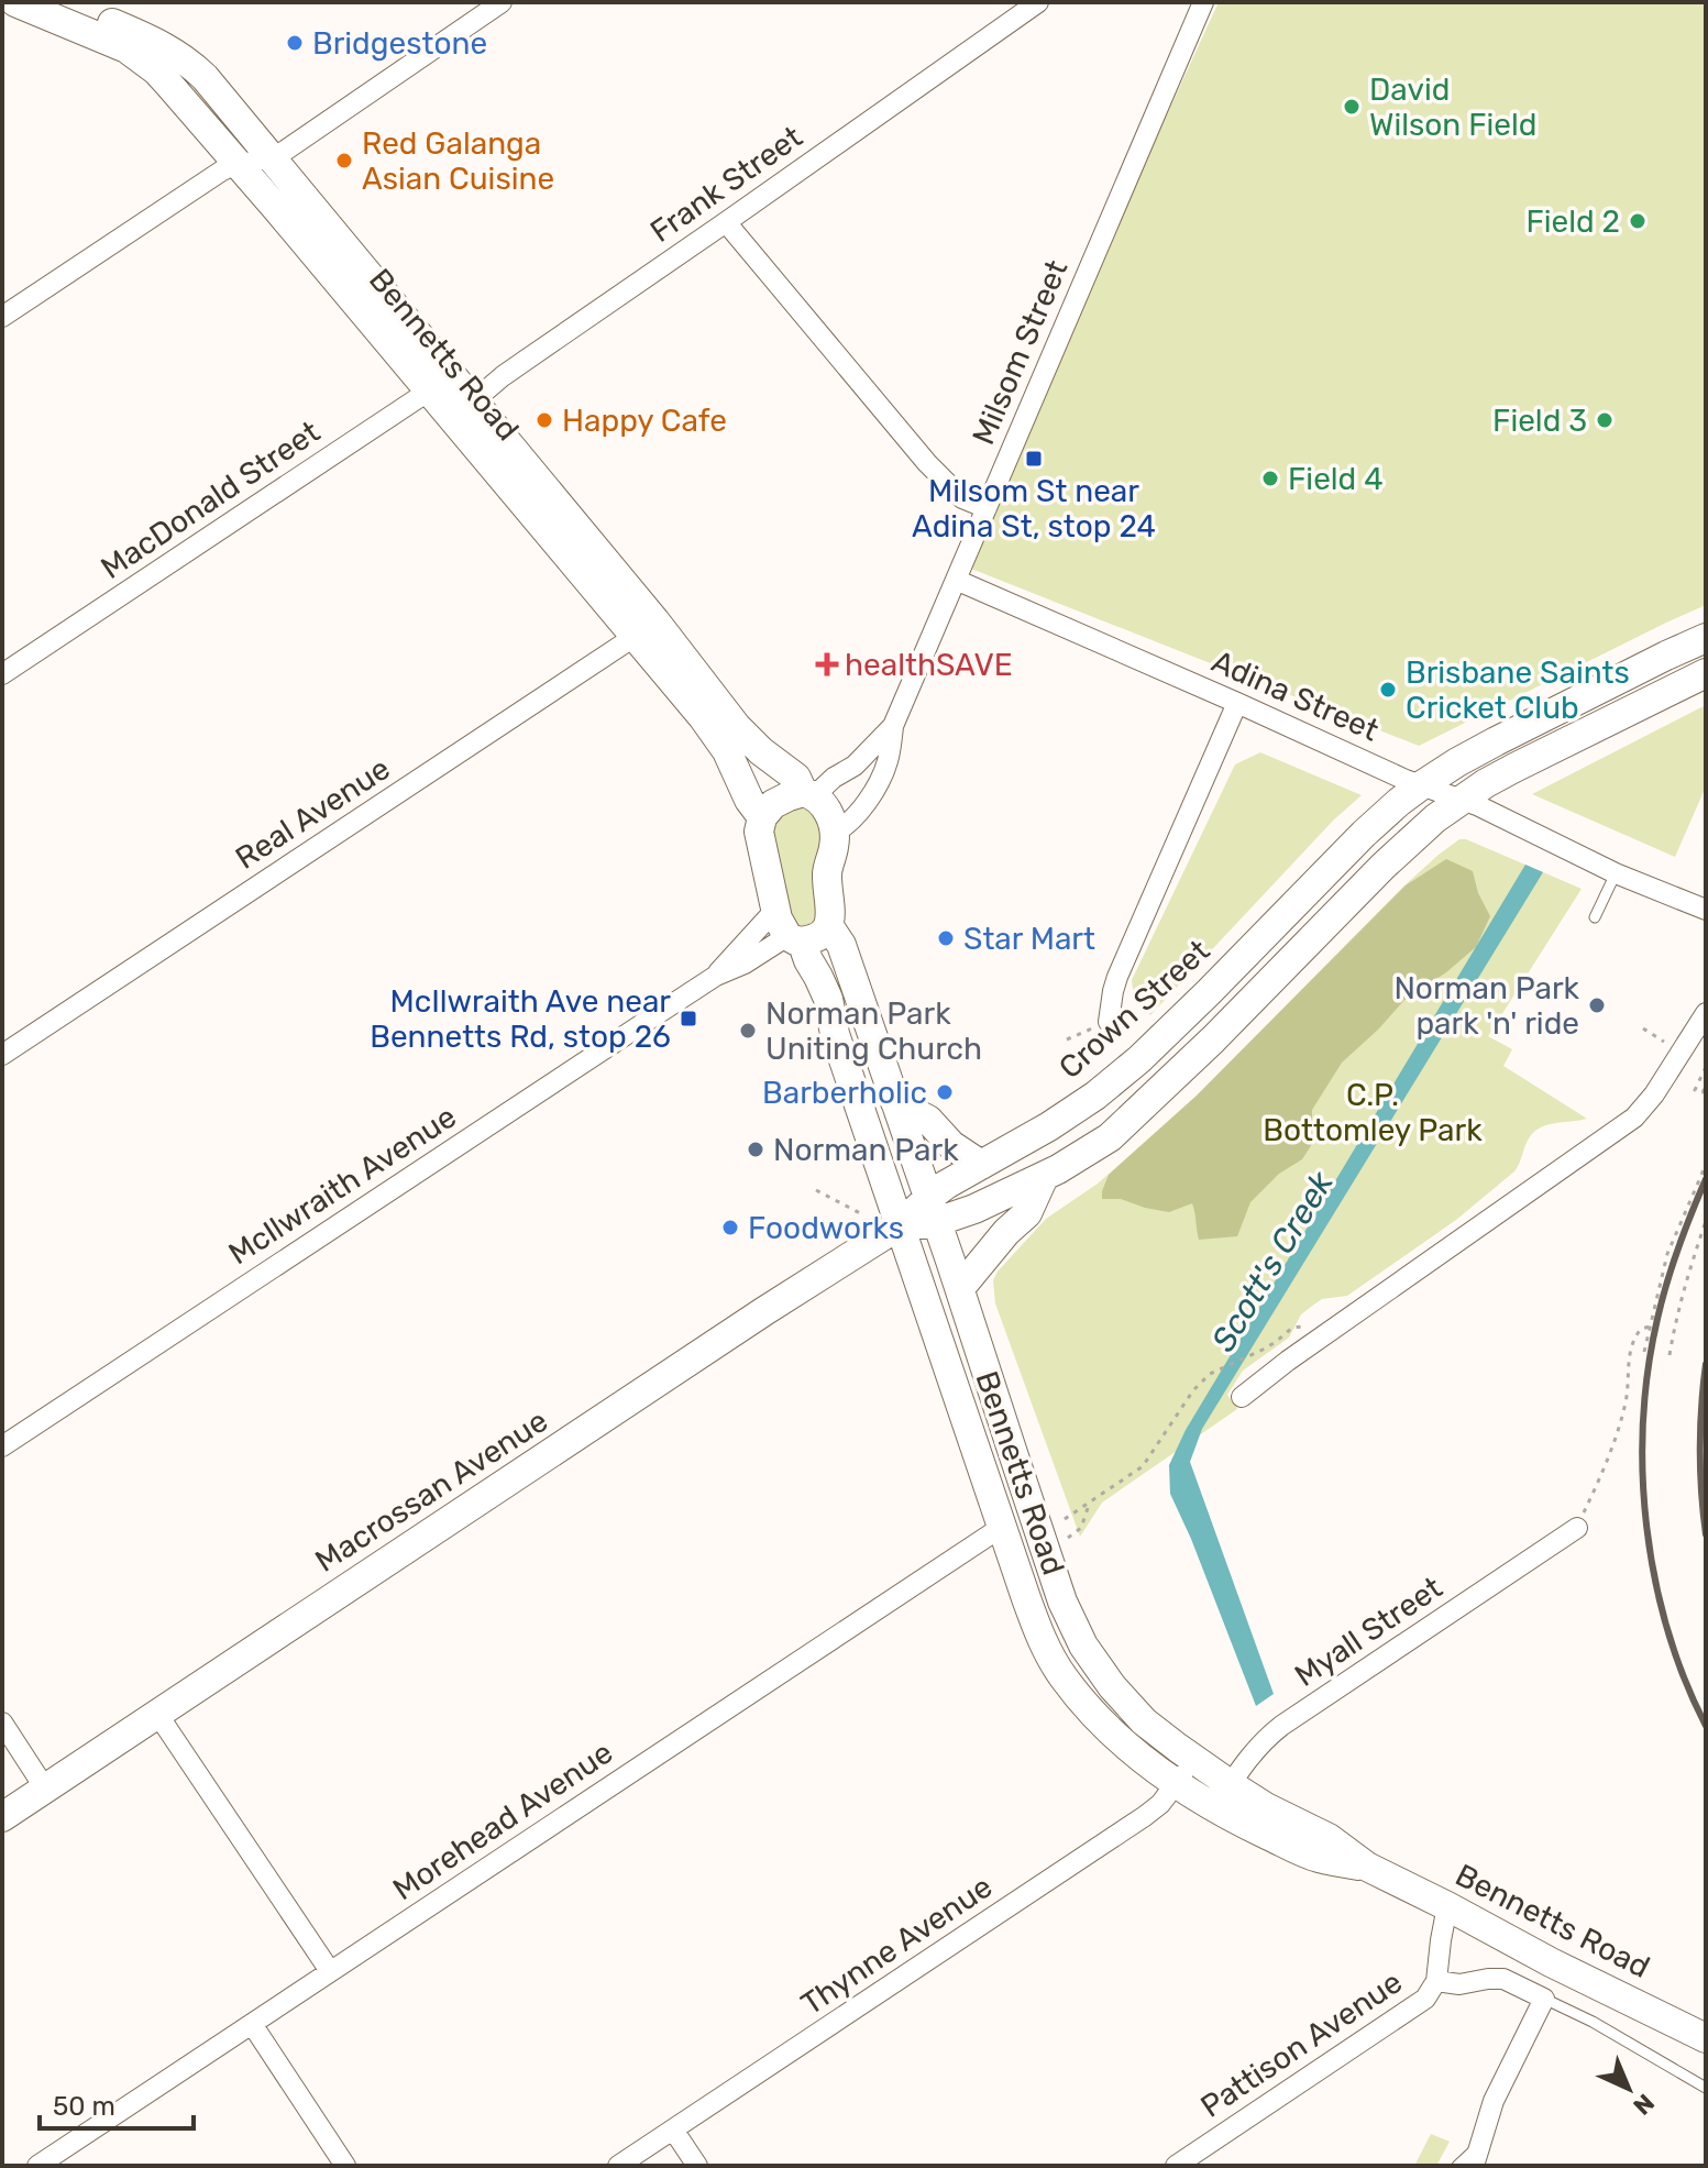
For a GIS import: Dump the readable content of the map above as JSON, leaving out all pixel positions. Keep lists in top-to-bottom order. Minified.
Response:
{"streets":{"main road":["Bennetts Road","Crown Street","Macrossan Avenue"],"street":["Frank Street","Milsom Street","MacDonald Street","Adina Street","Real Avenue","McIlwraith Avenue","Myall Street","Morehead Avenue","Thynne Avenue","Pattison Avenue"]},"crossings":[["Frank Street","Bennetts Road"],["Milsom Street","Bennetts Road"],["Milsom Street","Adina Street"],["Bennetts Road","MacDonald Street"],["Bennetts Road","Real Avenue"],["Bennetts Road","Crown Street"],["Bennetts Road","McIlwraith Avenue"],["Bennetts Road","Macrossan Avenue"],["Bennetts Road","Myall Street"],["Bennetts Road","Morehead Avenue"],["Bennetts Road","Thynne Avenue"],["Bennetts Road","Pattison Avenue"],["Adina Street","Crown Street"],["Crown Street","Macrossan Avenue"]],"water":["Scott's Creek"],"parks":["C.P. Bottomley Park"],"places":{"other":["Bridgestone","David Wilson Field","Red Galanga Asian Cuisine","Field 2","Happy Cafe","Field 3","Field 4","Brisbane Saints Cricket Club","Star Mart","Norman Park park 'n' ride","Norman Park Uniting Church","Barberholic","Norman Park","Foodworks"],"transit":["Milsom St near Adina St, stop 24","McIlwraith Ave near Bennetts Rd, stop 26"],"health":["healthSAVE"]},"scale_bar":"50 m","north":"bottom right"}
